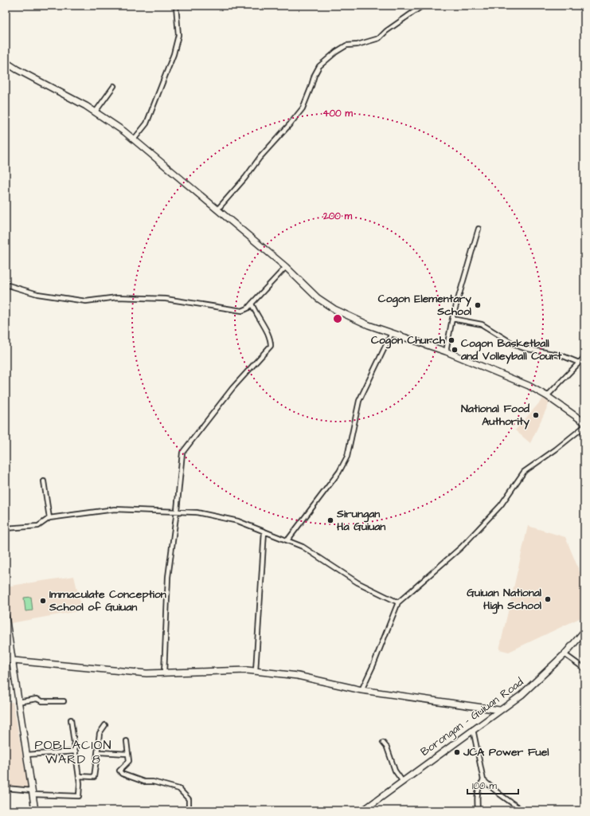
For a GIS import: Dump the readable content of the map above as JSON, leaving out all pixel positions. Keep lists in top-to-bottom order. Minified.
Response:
{"streets":{"street":["Borongan – Guiuan Road"]},"districts":["POBLACION WARD 8"],"places":["Cogon Elementary School","Cogon Church","Cogon Basketball and Volleyball Court","National Food Authority","Sirungan Ha Guiuan","Guiuan National High School","Immaculate Conception School of Guiuan","JCA Power Fuel"],"scale_bar":"100 m","rings":["400 m","200 m"]}
